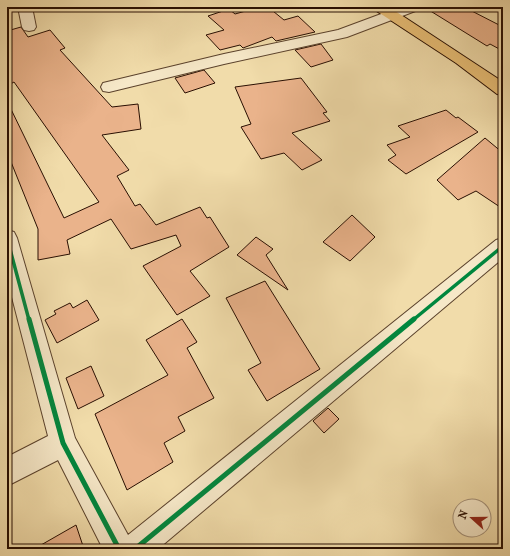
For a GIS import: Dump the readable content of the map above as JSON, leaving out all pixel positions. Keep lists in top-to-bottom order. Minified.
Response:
{"north":"left"}
